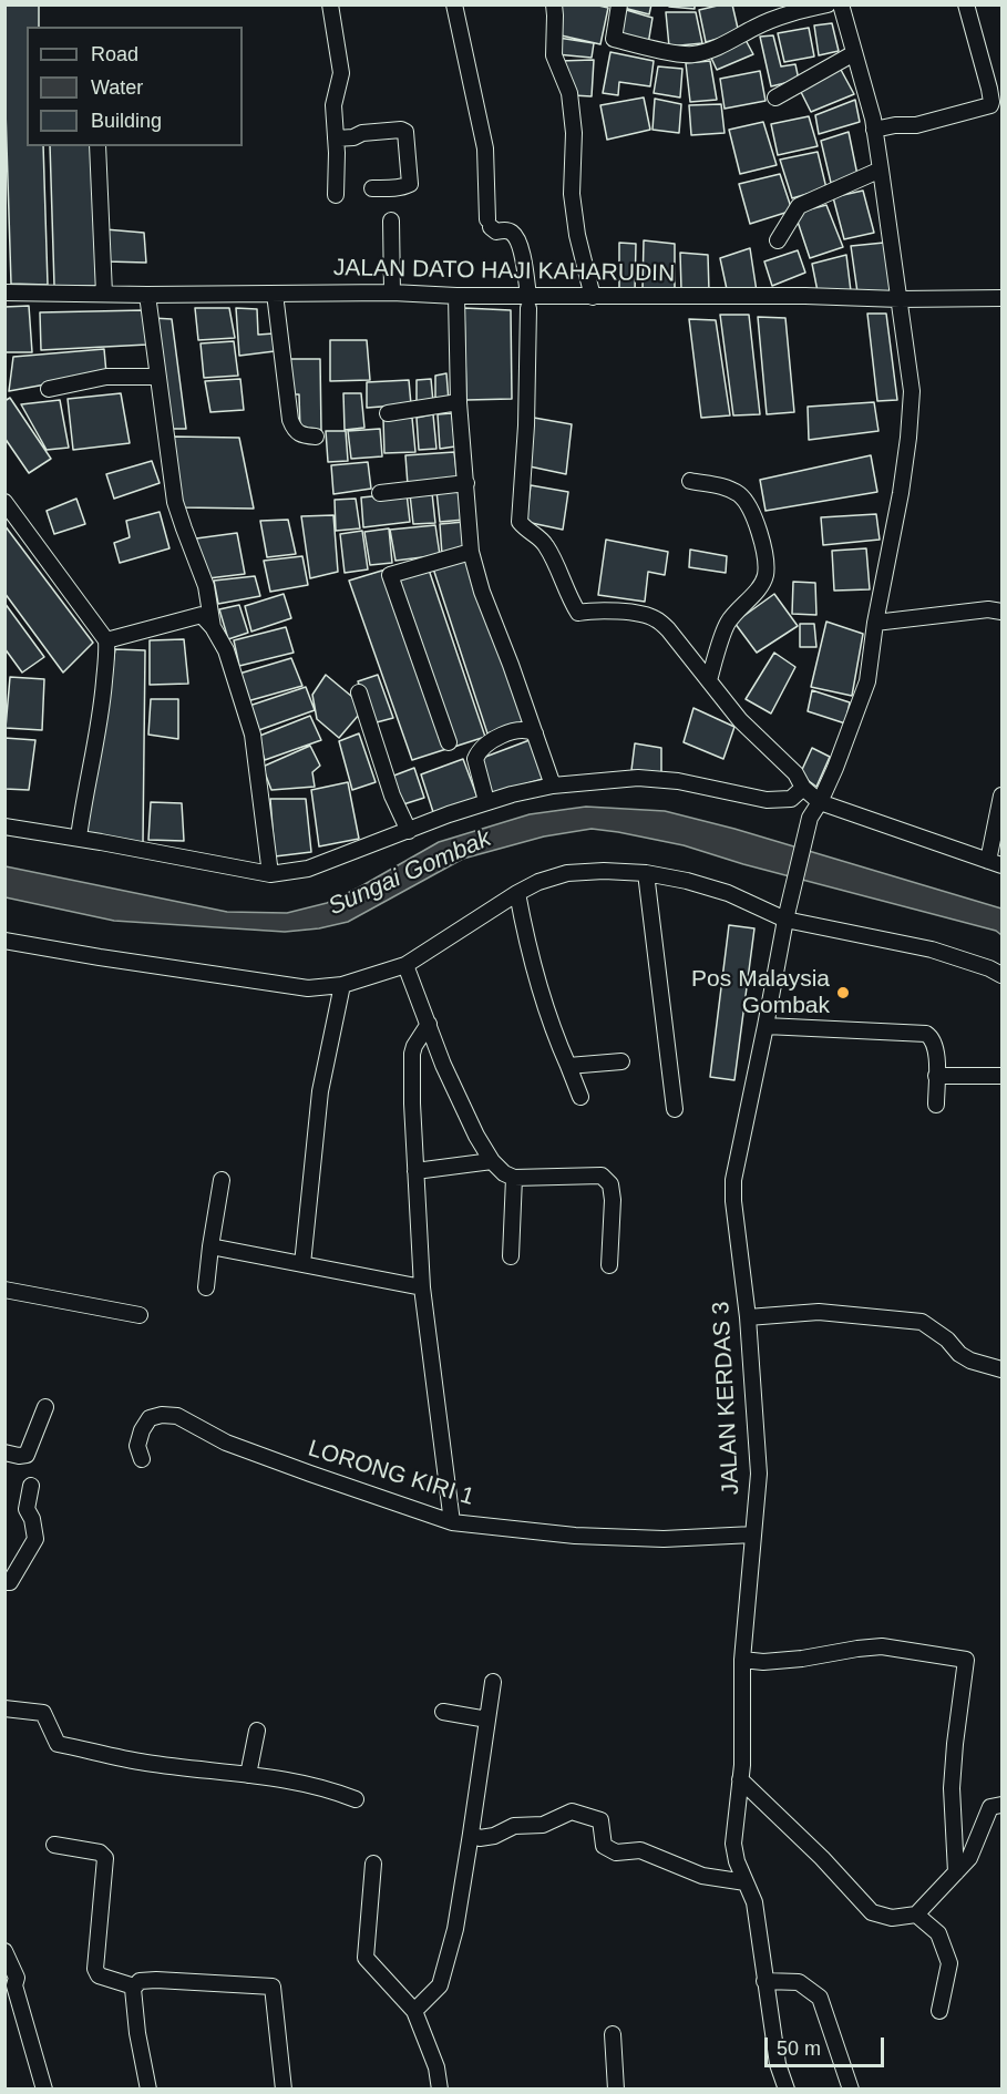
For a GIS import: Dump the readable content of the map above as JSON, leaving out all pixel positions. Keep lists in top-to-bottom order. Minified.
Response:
{"streets":{"street":["JALAN DATO HAJI KAHARUDIN","JALAN KERDAS 3","LORONG KIRI 1"]},"crossings":[["JALAN DATO HAJI KAHARUDIN","JALAN KERDAS 3"],["JALAN KERDAS 3","LORONG KIRI 1"]],"water":["Sungai Gombak"],"places":["Pos Malaysia Gombak"],"legend":["Road","Water","Building"],"scale_bar":"50 m"}
